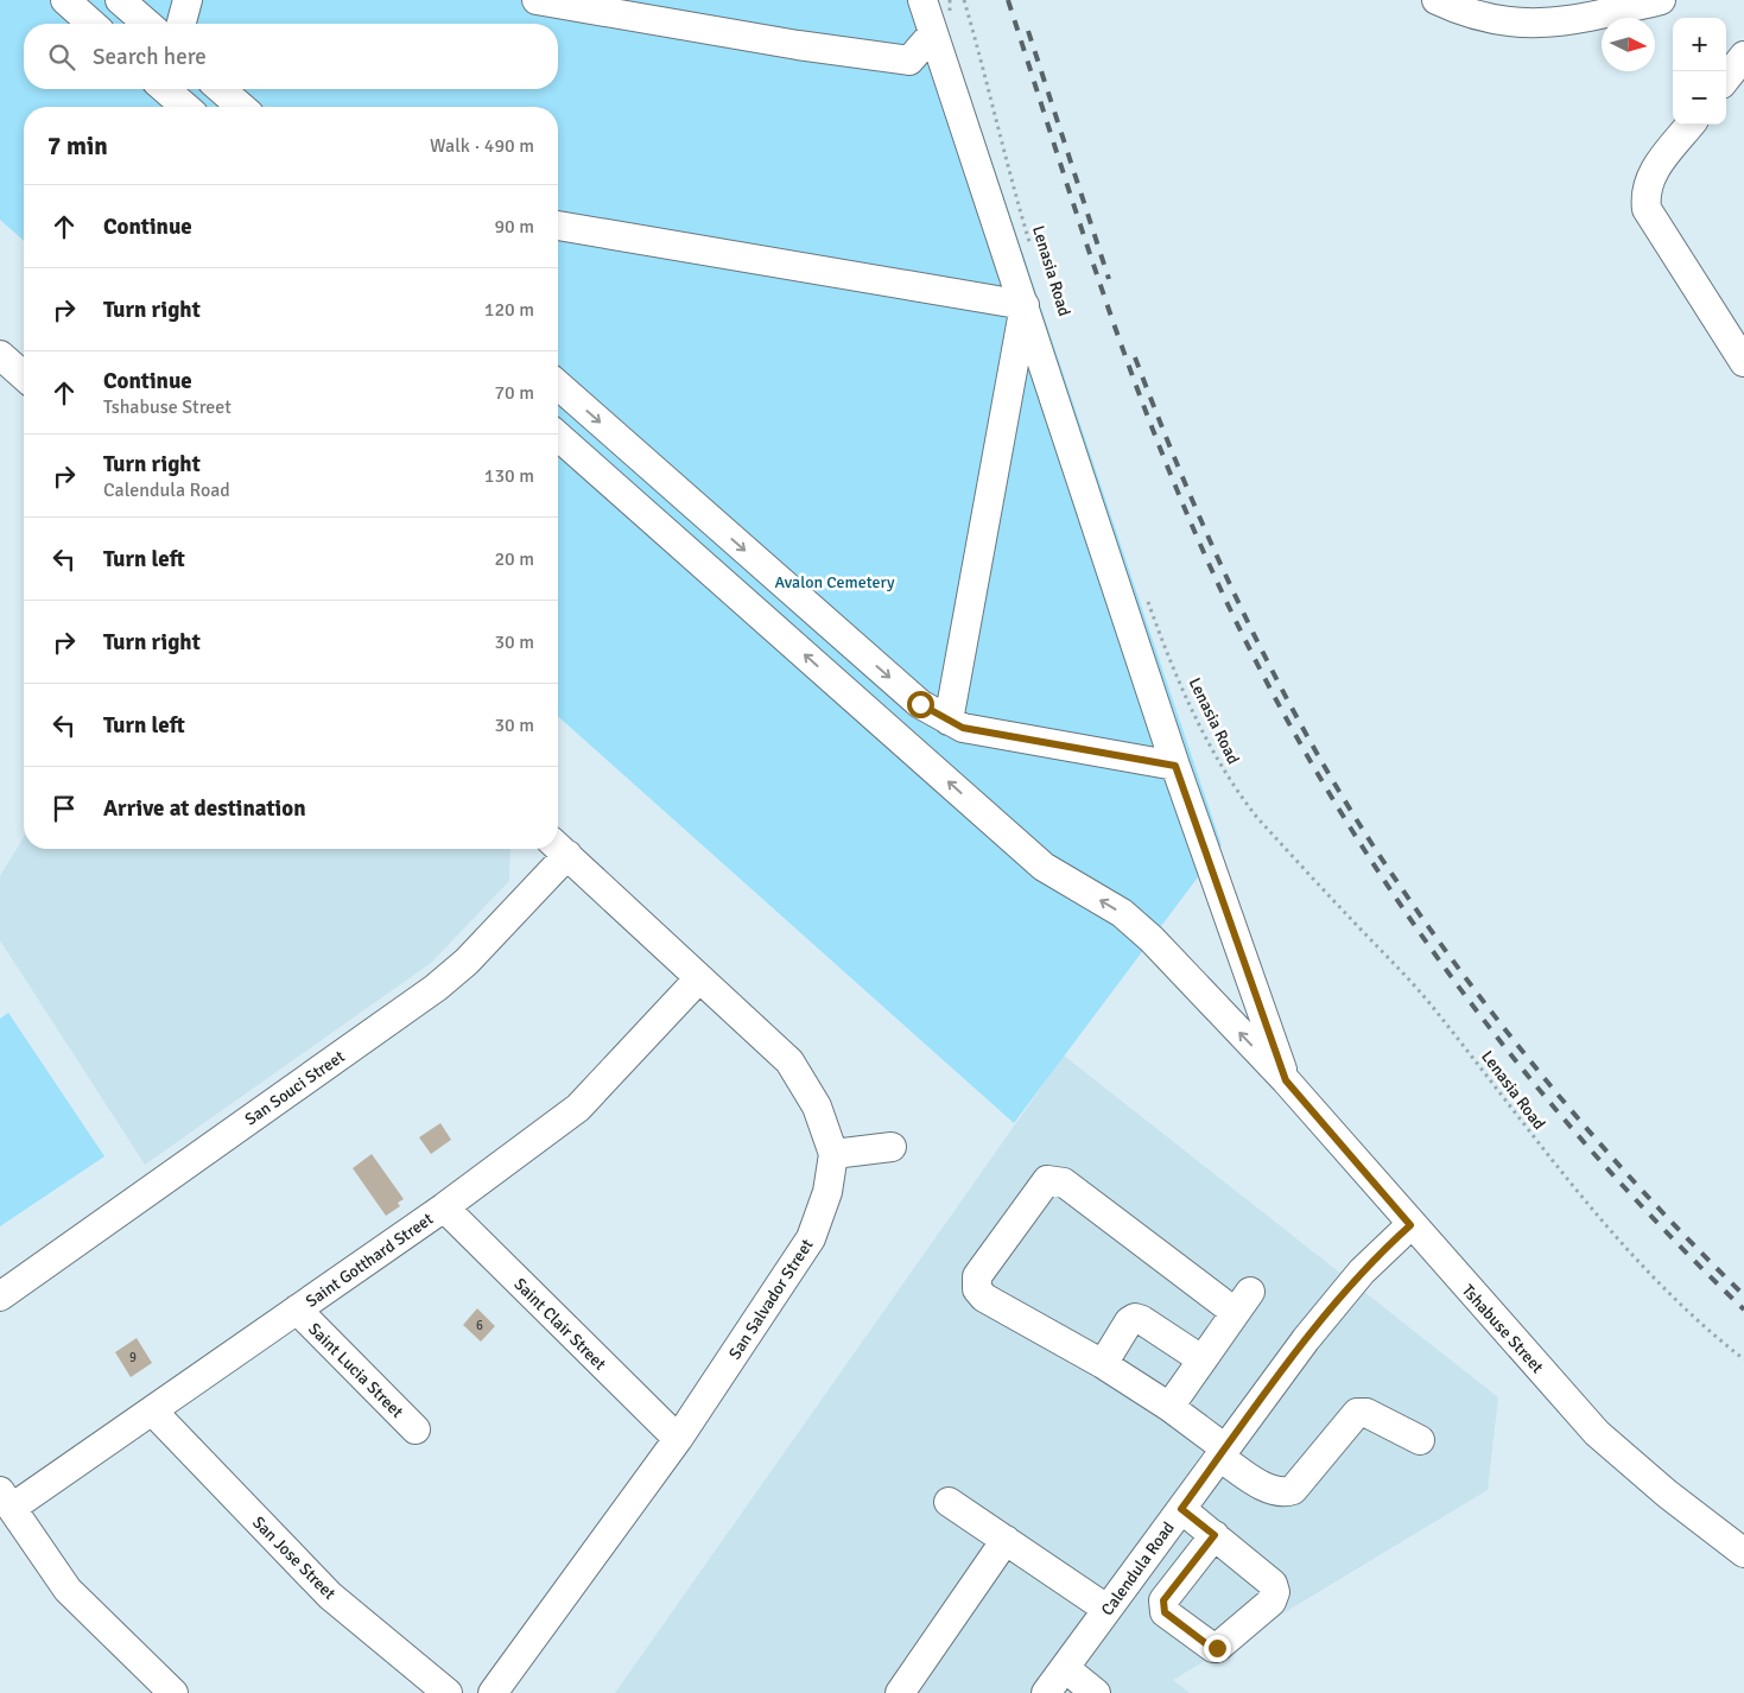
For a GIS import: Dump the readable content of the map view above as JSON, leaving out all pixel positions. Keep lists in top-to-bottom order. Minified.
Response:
{"streets":{"street":["San Souci Street","Saint Gotthard Street","San Salvador Street","Saint Clair Street","Tshabuse Street","Saint Lucia Street","San Jose Street","Calendula Road"],"path":["Lenasia Road"]},"crossings":[["San Souci Street","San Salvador Street"],["Saint Gotthard Street","San Salvador Street"],["Saint Gotthard Street","Saint Clair Street"],["Saint Gotthard Street","Saint Lucia Street"],["Saint Gotthard Street","San Jose Street"],["San Salvador Street","Saint Clair Street"],["Tshabuse Street","Calendula Road"]],"parks":["Avalon Cemetery"],"house_numbers":["6","9"],"north":"right","page":{"map_buttons":["+","−"],"search":"Search here","heading":["7 min","Walk · 490 m"],"list":[["Continue","90 m"],["Turn right","120 m"],["Continue","Tshabuse Street","70 m"],["Turn right","Calendula Road","130 m"],["Turn left","20 m"],["Turn right","30 m"],["Turn left","30 m"],"Arrive at destination"]}}
